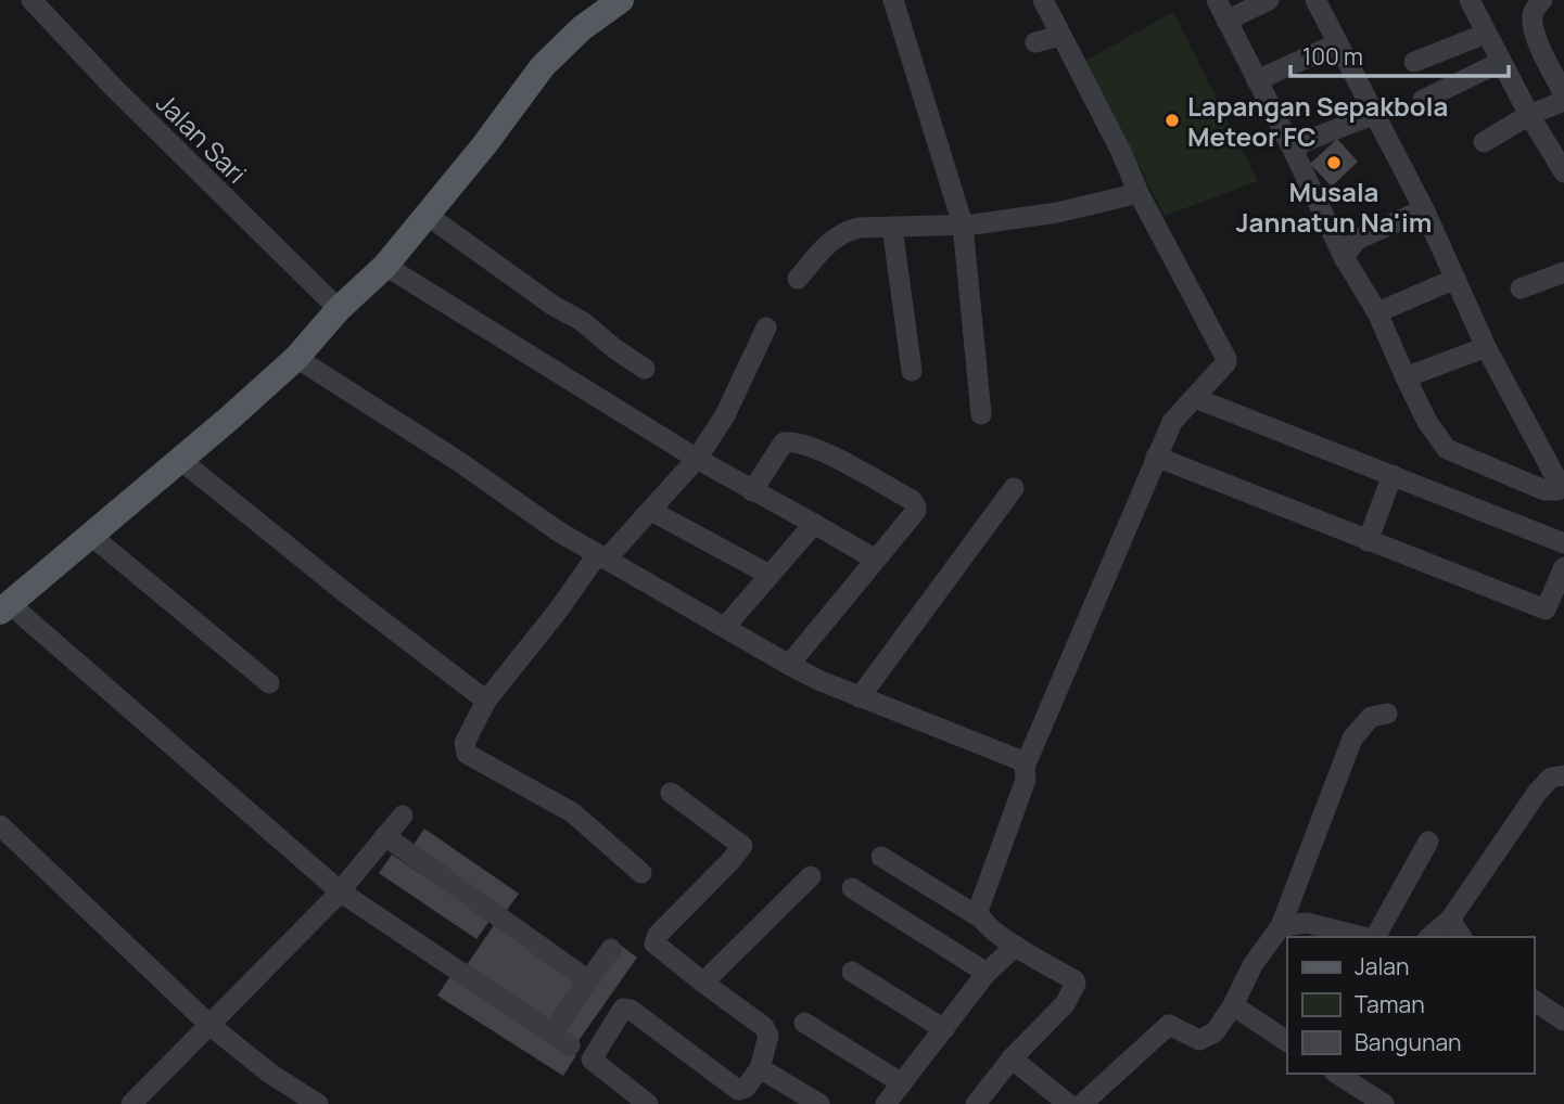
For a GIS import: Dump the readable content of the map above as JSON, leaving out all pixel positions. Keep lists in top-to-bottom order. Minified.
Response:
{"streets":{"street":["Jalan Sari"]},"places":["Lapangan Sepakbola Meteor FC","Musala Jannatun Na'im"],"legend":["Jalan","Taman","Bangunan"],"scale_bar":"100 m"}
